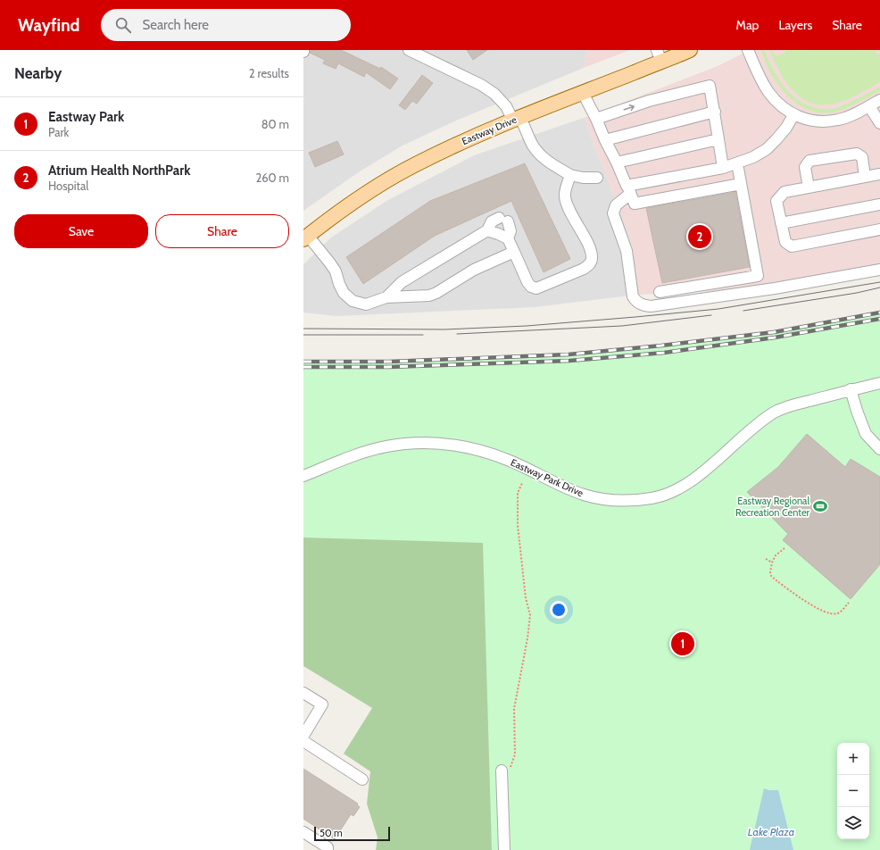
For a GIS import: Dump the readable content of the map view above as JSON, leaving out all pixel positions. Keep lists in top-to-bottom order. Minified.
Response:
{"streets":{"main road":["Eastway Drive"],"street":["Eastway Park Drive"]},"water":["Lake Plaza"],"places":{"sports":["Eastway Regional Recreation Center"]},"scale_bar":"50 m","page":{"header":"Wayfind","search":"Search here","nav":["Map","Layers","Share"],"heading":["Nearby","2 results"],"list":[{"mark":"1","name":"Eastway Park","note":"Park","value":"80 m"},{"mark":"2","name":"Atrium Health NorthPark","note":"Hospital","value":"260 m"}],"buttons":["Save","Share"],"pins":["2","1"],"map_buttons":["+","−"],"scale":"50 m"}}
